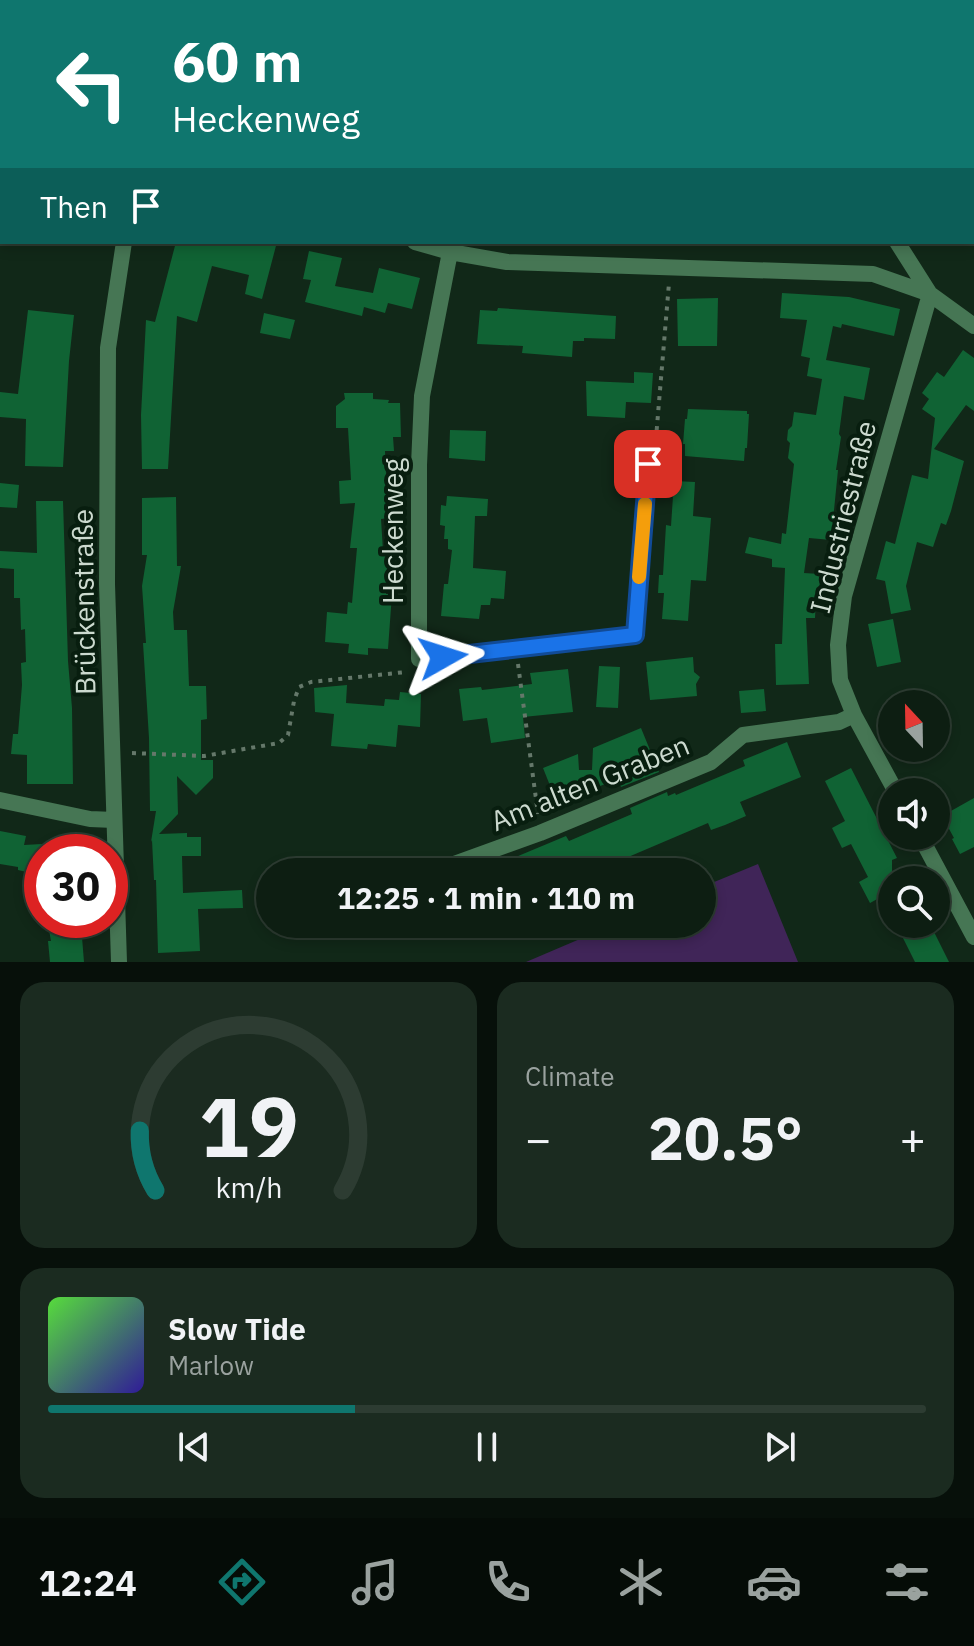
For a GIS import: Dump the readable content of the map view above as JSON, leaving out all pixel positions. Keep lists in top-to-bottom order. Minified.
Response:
{"streets":{"street":["Industriestraße","Heckenweg","Brückenstraße","Am alten Graben"]},"crossings":[["Industriestraße","Am alten Graben"]],"north":"top","page":{"turn":["60 m","Heckenweg"],"then":"Then","limit":"30","trip":"12:25 · 1 min · 110 m","tile":"Climate","heat":["−","20.5°","+"],"song":["Slow Tide","Marlow"],"tabs":"12:24","gauge":["19","km/h"]}}
